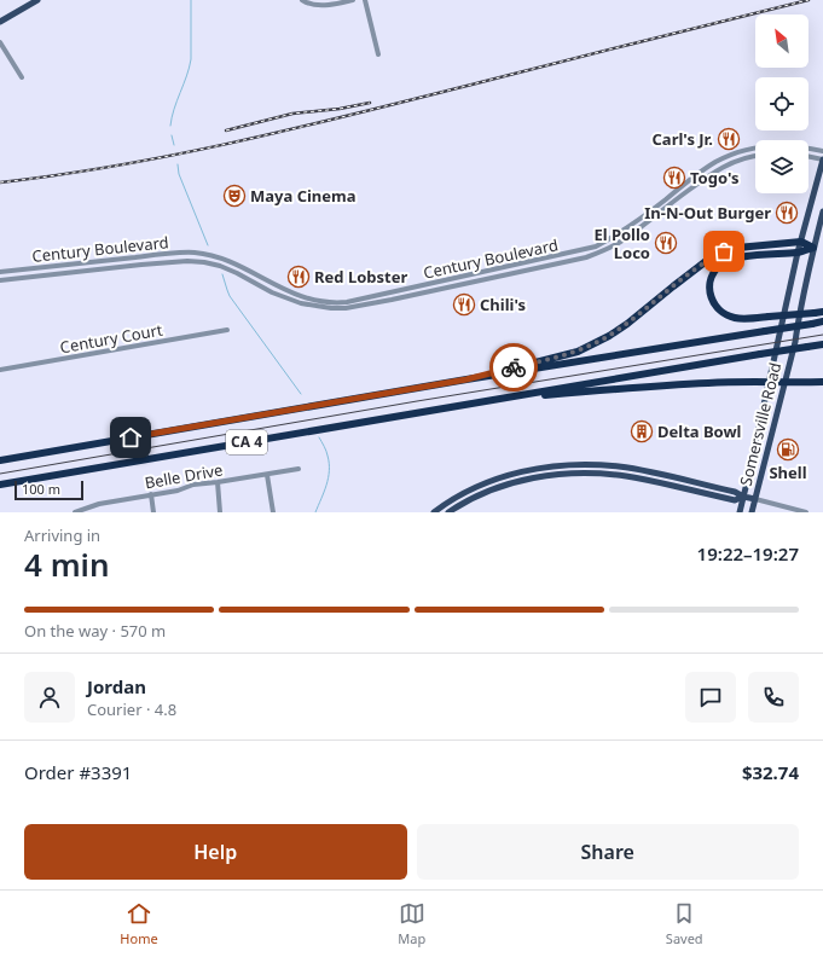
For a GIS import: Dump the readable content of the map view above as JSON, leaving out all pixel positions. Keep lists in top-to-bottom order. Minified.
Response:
{"streets":{"highway":["CA 4"],"main road":["Somersville Road"],"street":["Century Boulevard","Century Court","Belle Drive"]},"places":{"restaurant":["Carl's Jr.","Togo's","In-N-Out Burger","El Pollo Loco","Red Lobster","Chili's"],"theatre":["Maya Cinema"],"building":["Delta Bowl"],"fuel station":["Shell"]},"scale_bar":"100 m","north":"top left","page":{"scale":"100 m","heading":["4 min","Arriving in","19:22–19:27"],"panel":["Jordan","Courier · 4.8","Order #3391","$32.74"],"bar":"On the way · 570 m","buttons":["Help","Share"],"tabs":["Home","Map","Saved"]}}
